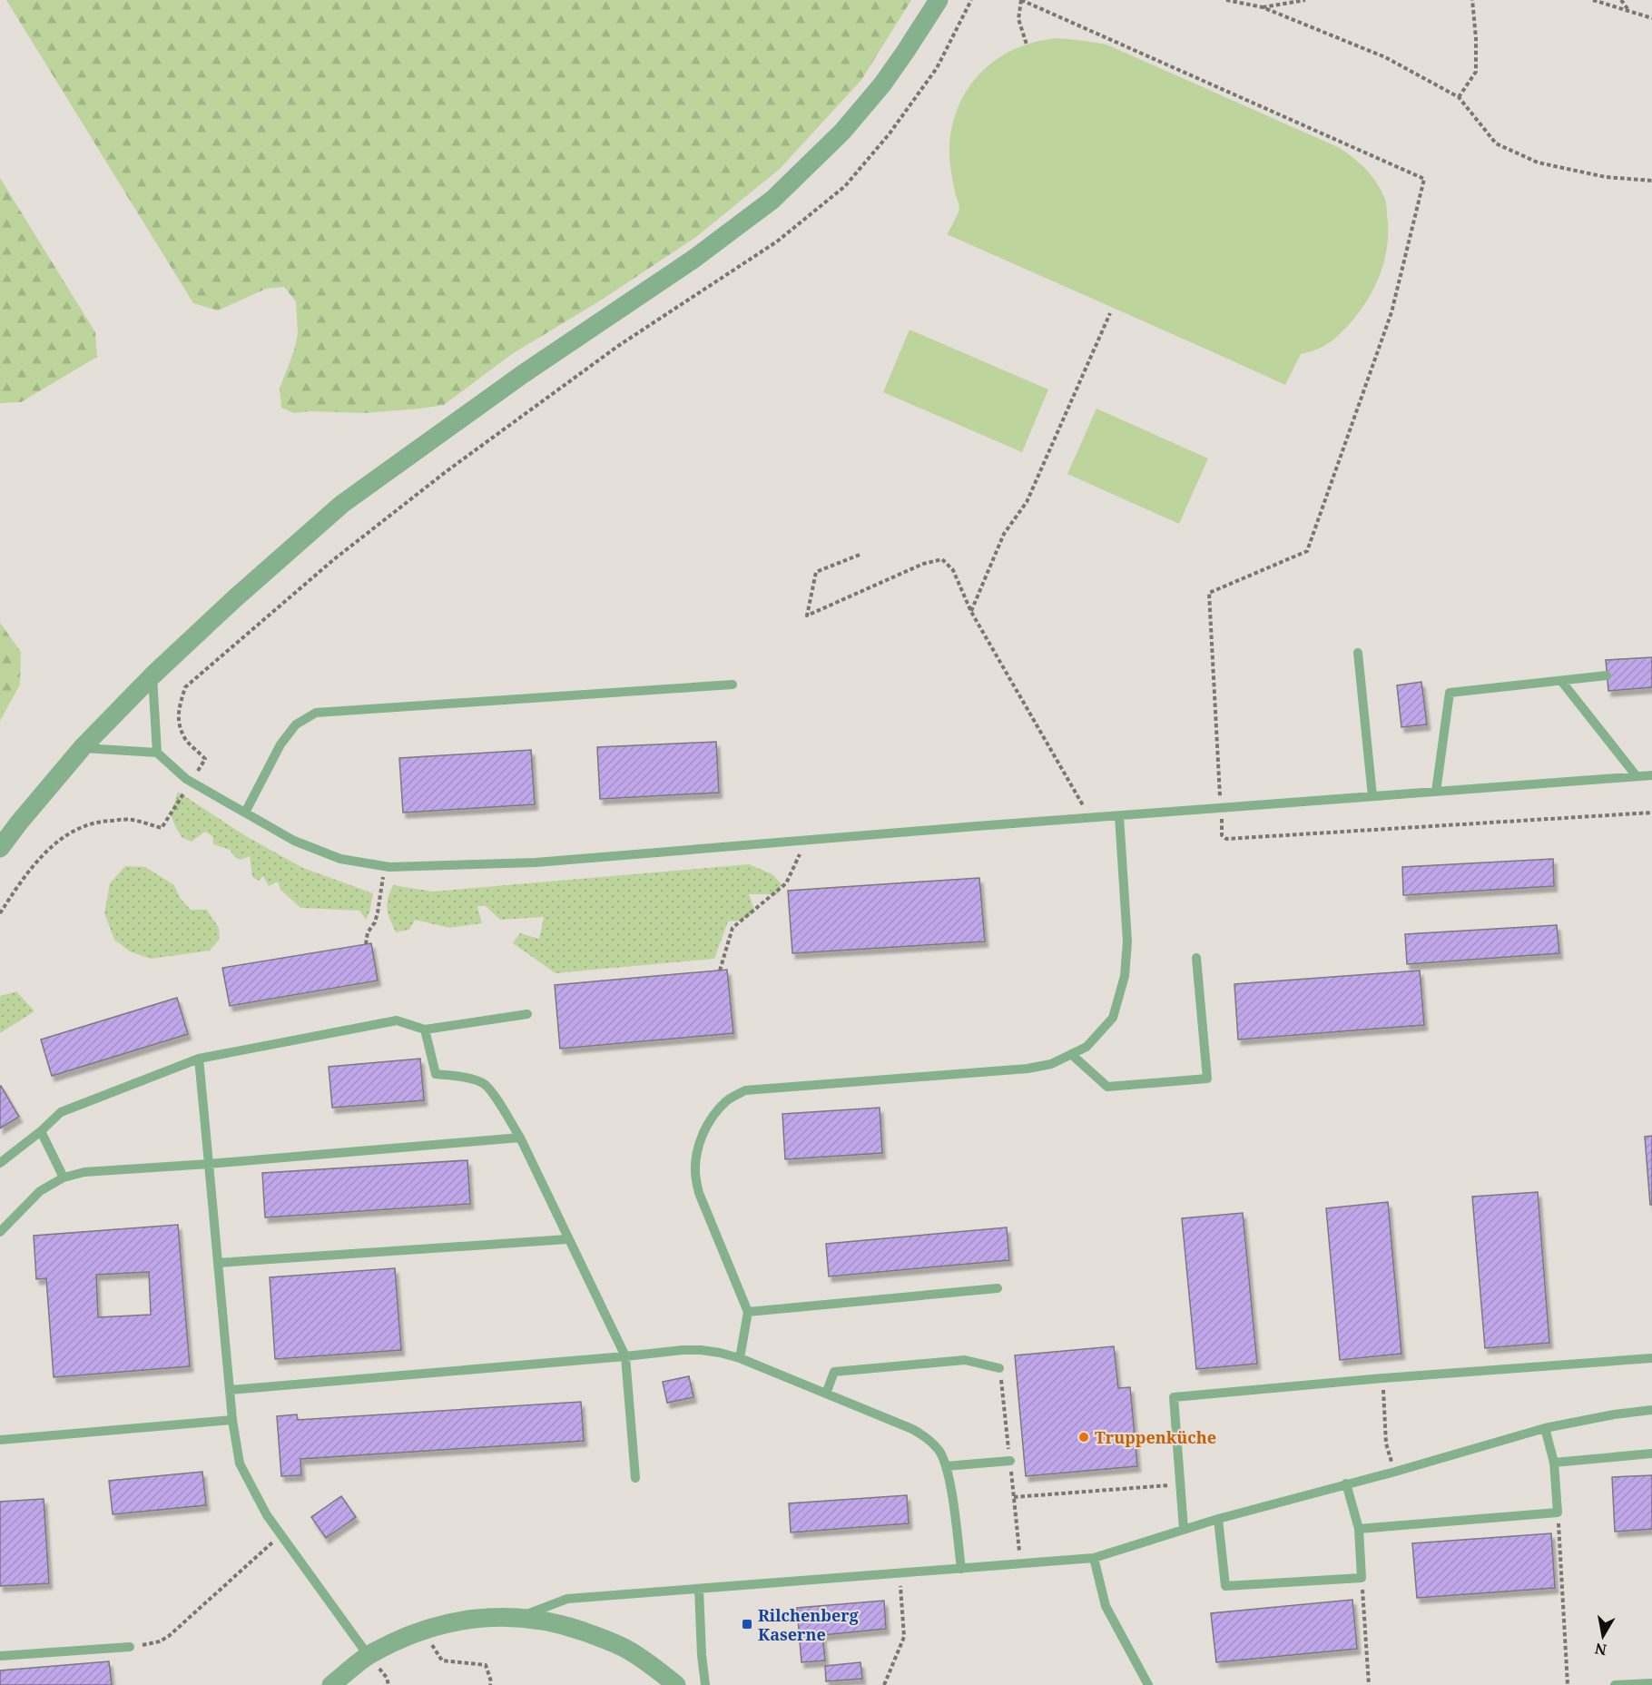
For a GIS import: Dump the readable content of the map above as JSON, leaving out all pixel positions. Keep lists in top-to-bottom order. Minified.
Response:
{"places":{"other":["Truppenküche"],"transit":["Rilchenberg Kaserne"]},"north":"bottom"}
